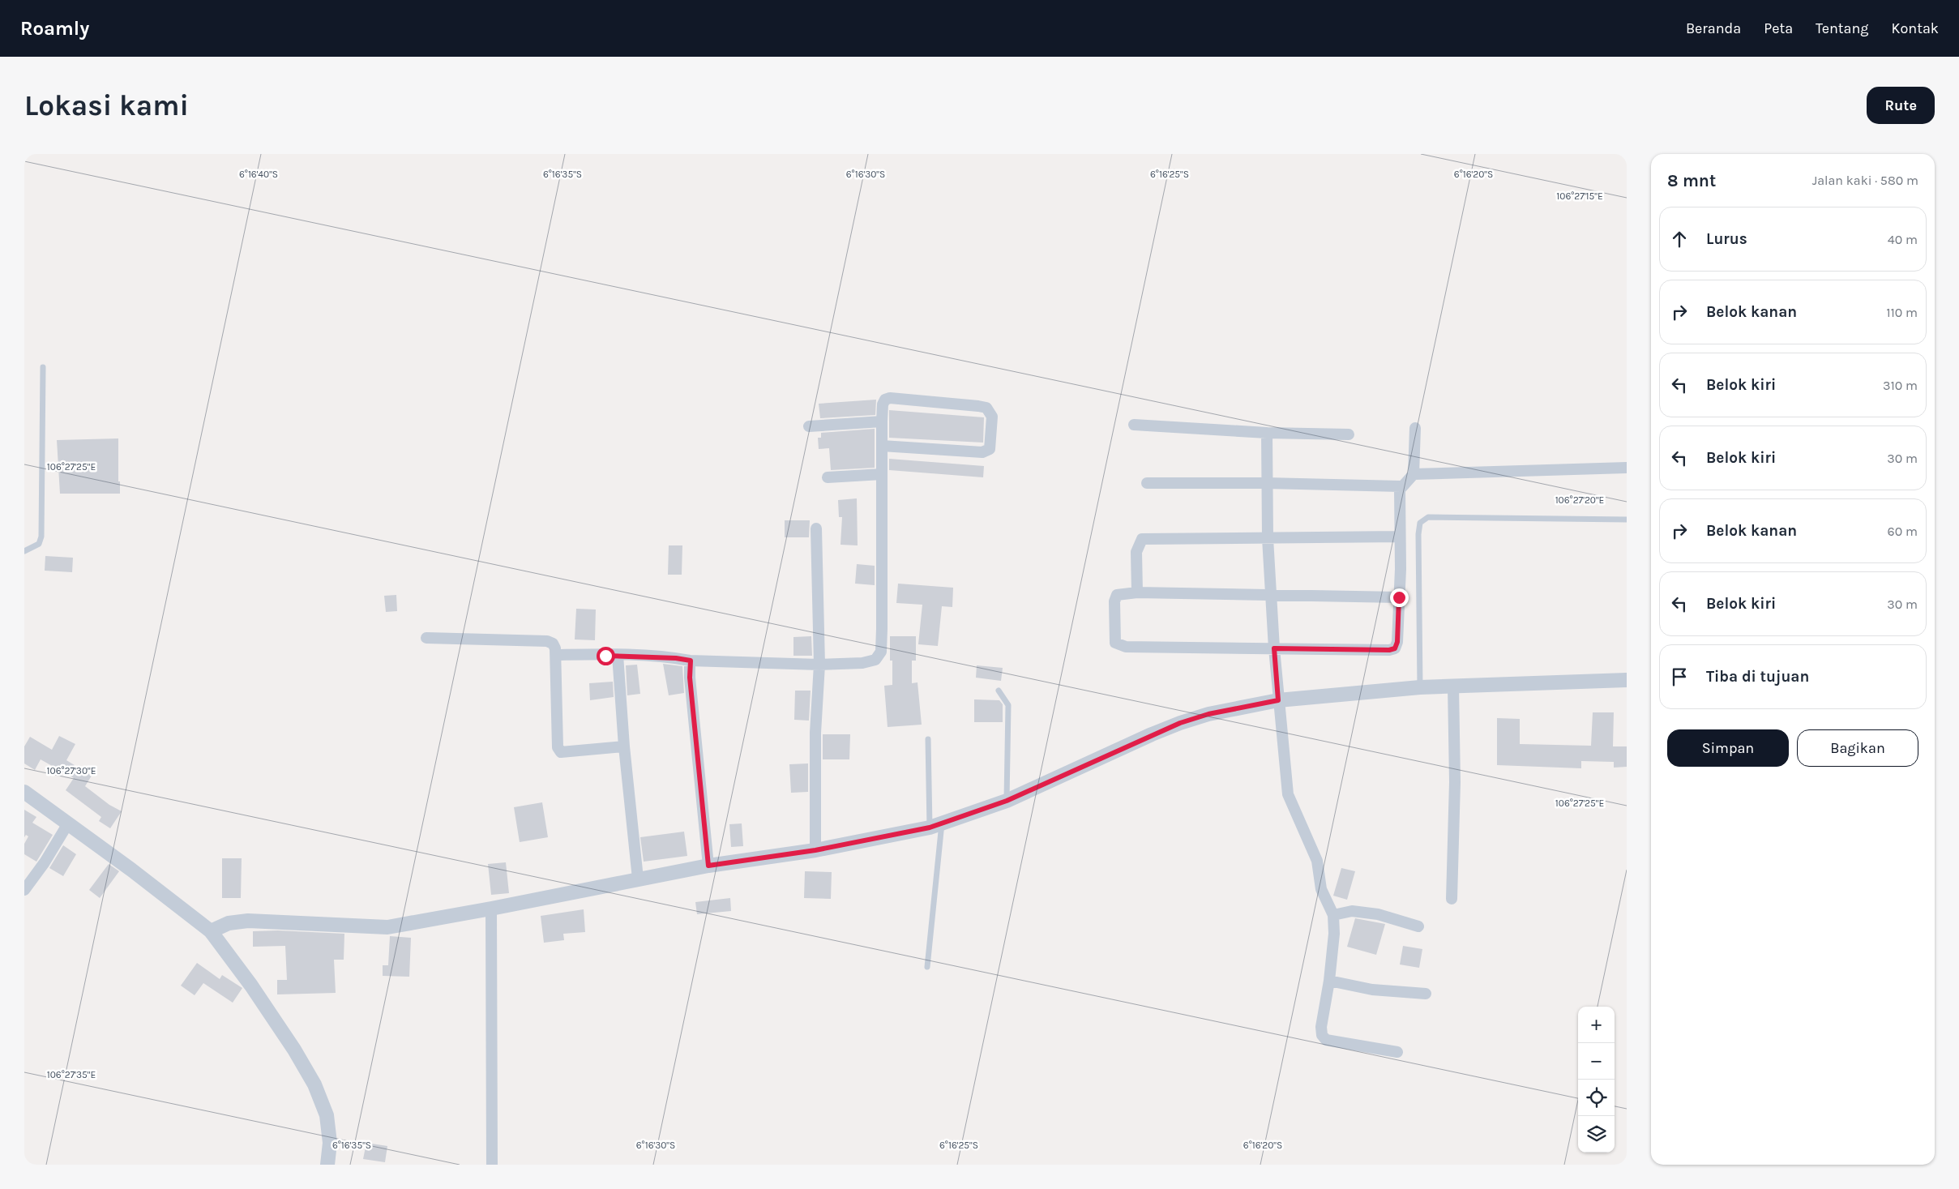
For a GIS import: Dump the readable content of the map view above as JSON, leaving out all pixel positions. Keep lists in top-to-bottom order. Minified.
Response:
{"page":{"header":"Roamly","nav":["Beranda","Peta","Tentang","Kontak"],"buttons":["Rute",["Simpan","Bagikan"]],"title":"Lokasi kami","heading":["8 mnt","Jalan kaki · 580 m"],"list":[["Lurus","40 m"],["Belok kanan","110 m"],["Belok kiri","310 m"],["Belok kiri","30 m"],["Belok kanan","60 m"],["Belok kiri","30 m"],"Tiba di tujuan"],"map_buttons":["+","−"]},"coordinates":["6°16'40\"S","6°16'35\"S","6°16'30\"S","6°16'25\"S","6°16'20\"S","106°27'15\"E","106°27'25\"E","106°27'20\"E","106°27'30\"E","106°27'35\"E"]}
